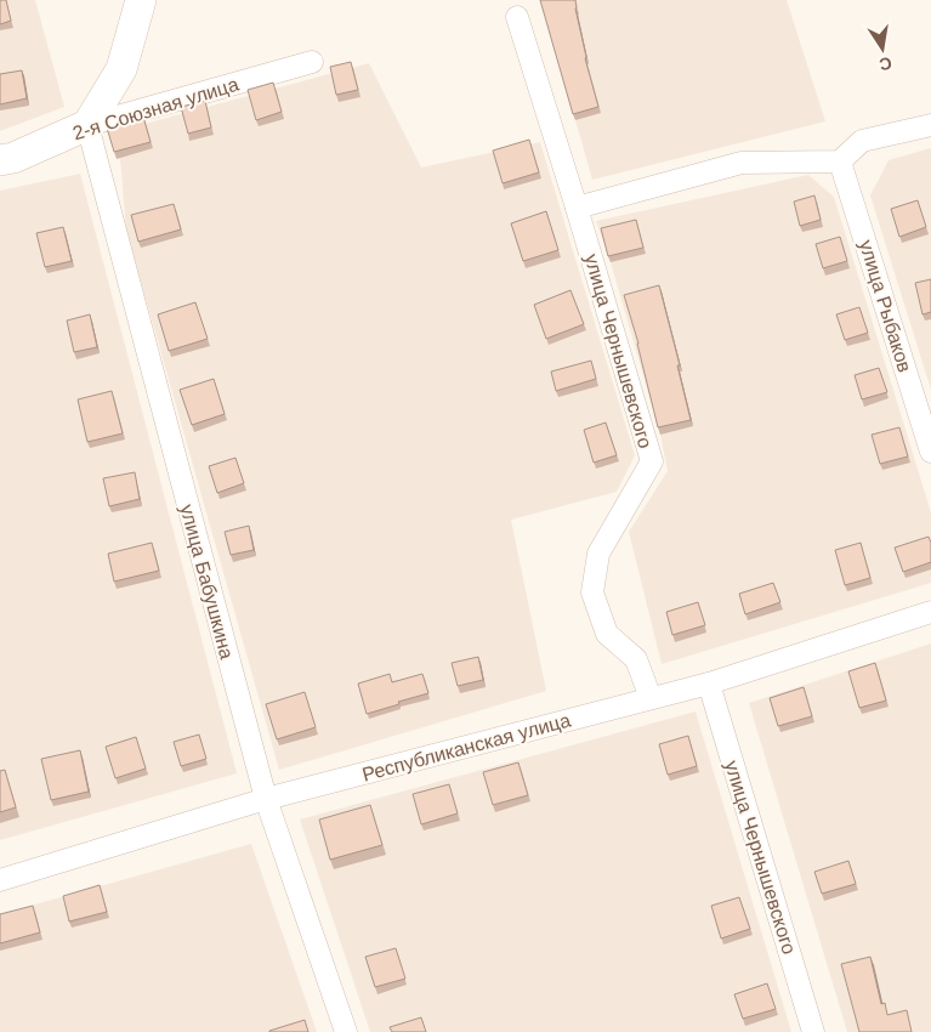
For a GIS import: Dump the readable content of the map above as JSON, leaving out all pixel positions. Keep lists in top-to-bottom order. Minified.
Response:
{"streets":{"main road":["2-я Союзная улица"],"street":["улица Рыбаков","улица Чернышевского","улица Бабушкина","Республиканская улица"]},"crossings":[["2-я Союзная улица","улица Бабушкина"],["улица Чернышевского","Республиканская улица"],["улица Бабушкина","Республиканская улица"]],"north":"bottom"}
